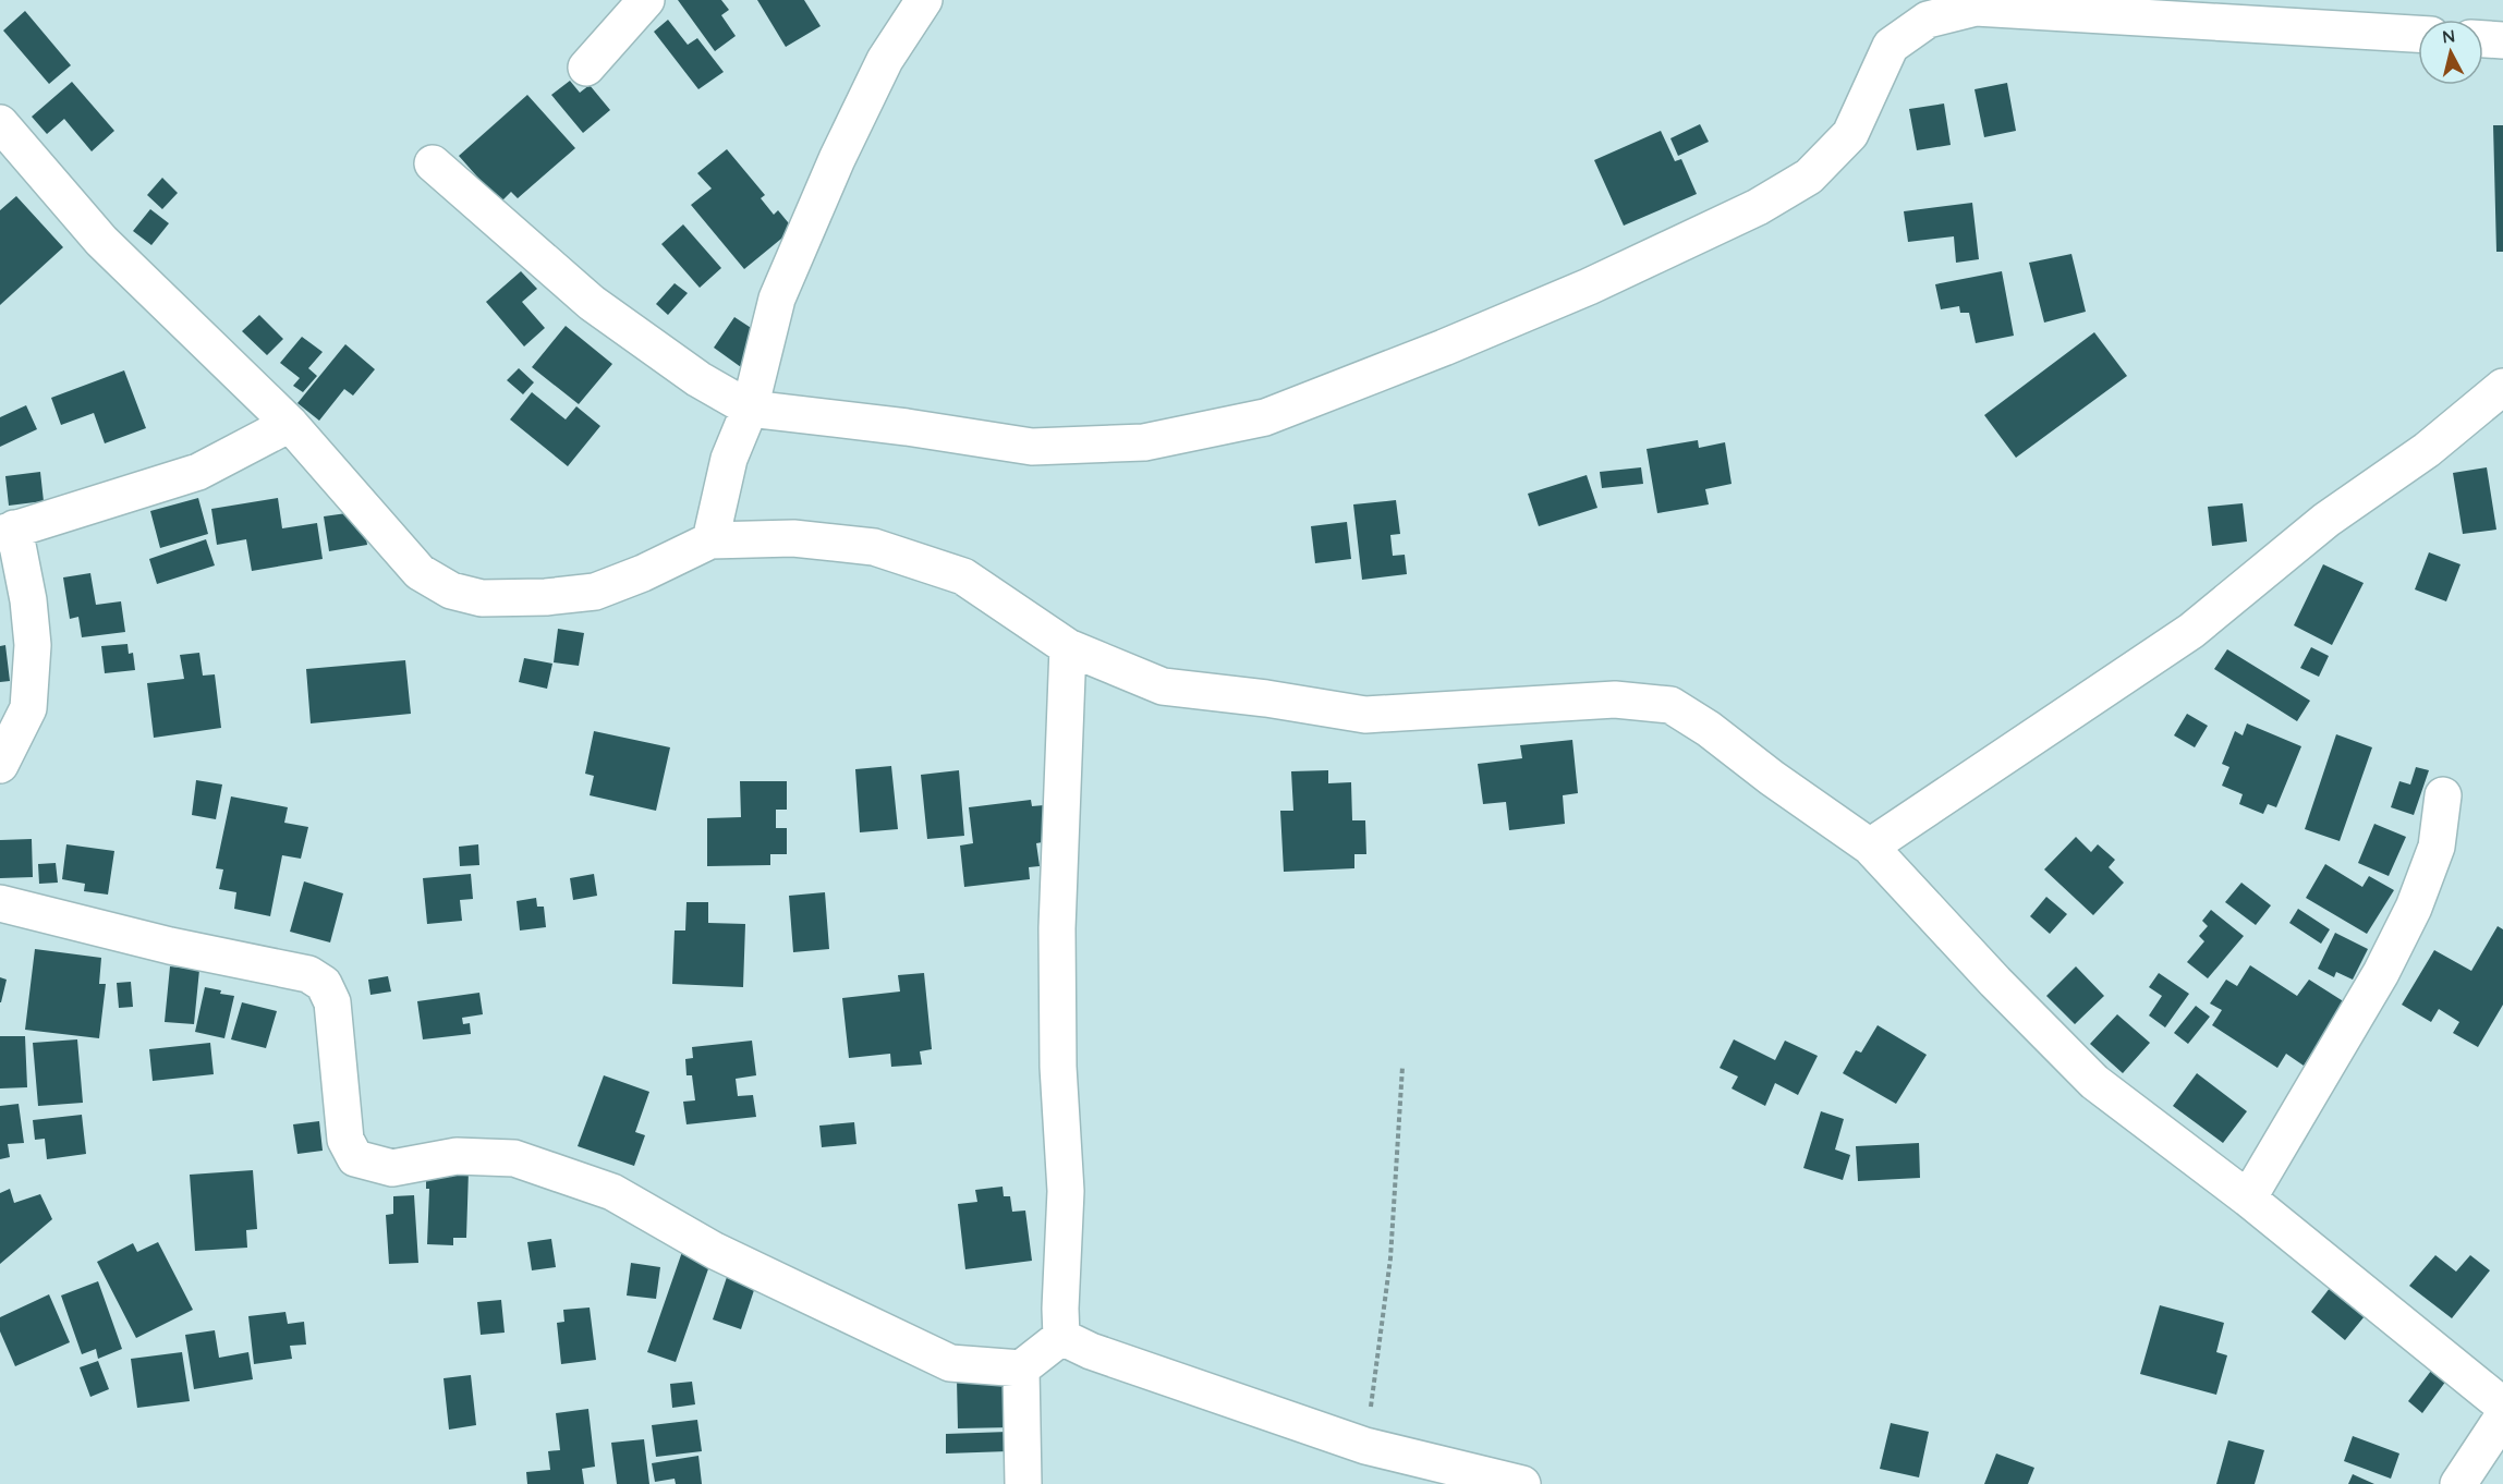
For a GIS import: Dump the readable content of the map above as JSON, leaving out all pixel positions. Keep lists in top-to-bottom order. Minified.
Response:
{"north":"top"}
